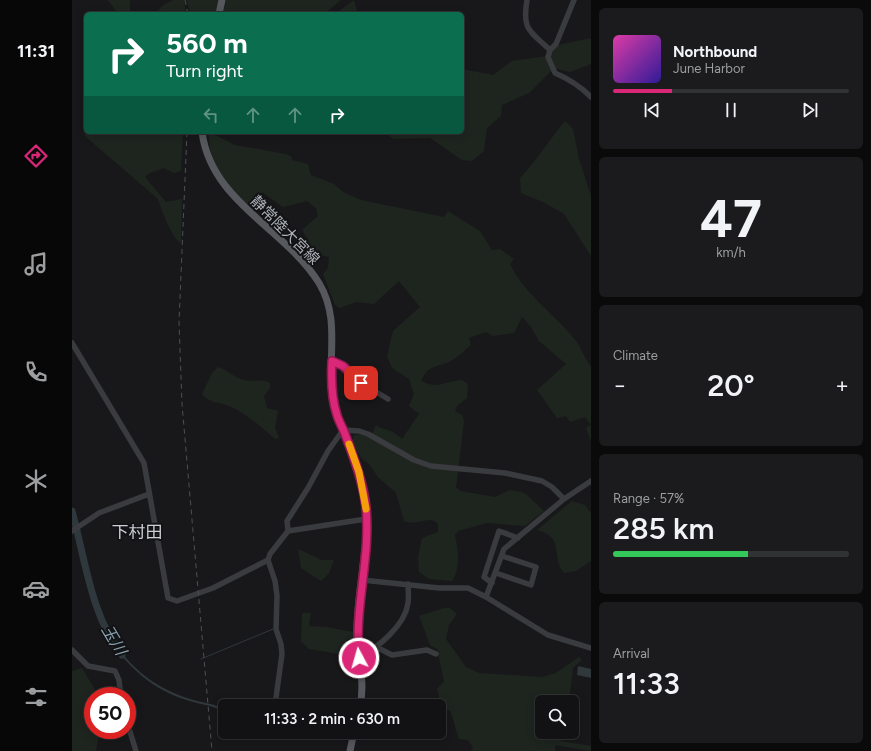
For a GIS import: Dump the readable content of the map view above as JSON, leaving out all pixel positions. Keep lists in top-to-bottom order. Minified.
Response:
{"streets":{"main road":["静常陸大宮線"]},"districts":["下村田"],"water":["玉川"],"page":{"tabs":"11:31","turn":["560 m","Turn right"],"song":["Northbound","June Harbor"],"tile":[["47","km/h"],"Climate",["Range · 57%","285 km"],["Arrival","11:33"]],"heat":["−","20°","+"],"limit":"50","trip":"11:33 · 2 min · 630 m"}}
